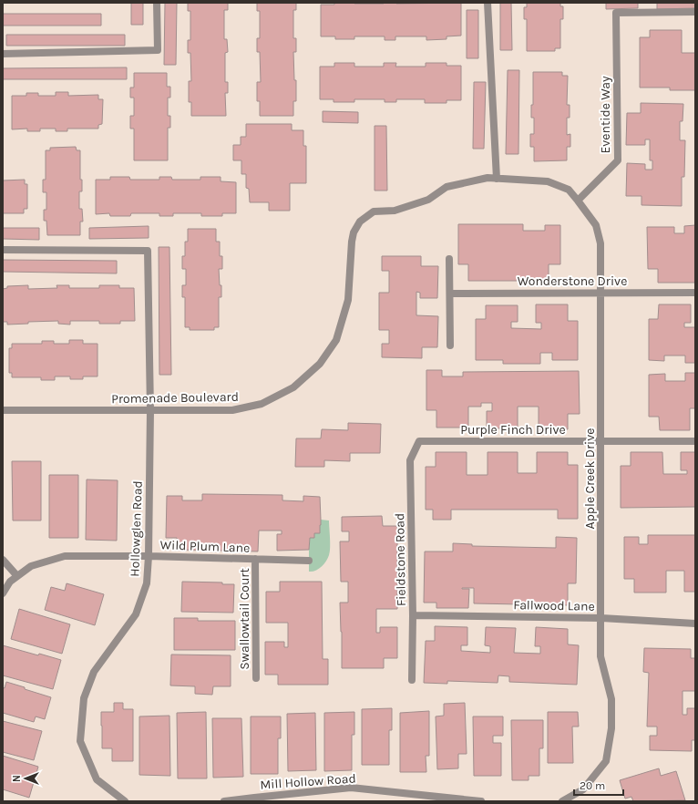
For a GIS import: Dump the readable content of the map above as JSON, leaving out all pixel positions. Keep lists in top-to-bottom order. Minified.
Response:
{"streets":{"street":["Eventide Way","Wonderstone Drive","Promenade Boulevard","Purple Finch Drive","Apple Creek Drive","Hollowglen Road","Wild Plum Lane","Fieldstone Road","Fallwood Lane","Swallowtail Court","Mill Hollow Road"]},"crossings":[["Eventide Way","Promenade Boulevard"],["Eventide Way","Apple Creek Drive"],["Wonderstone Drive","Apple Creek Drive"],["Promenade Boulevard","Apple Creek Drive"],["Promenade Boulevard","Hollowglen Road"],["Purple Finch Drive","Apple Creek Drive"],["Purple Finch Drive","Fieldstone Road"],["Apple Creek Drive","Fallwood Lane"],["Hollowglen Road","Wild Plum Lane"],["Wild Plum Lane","Swallowtail Court"],["Fieldstone Road","Fallwood Lane"]],"scale_bar":"20 m","north":"left"}
